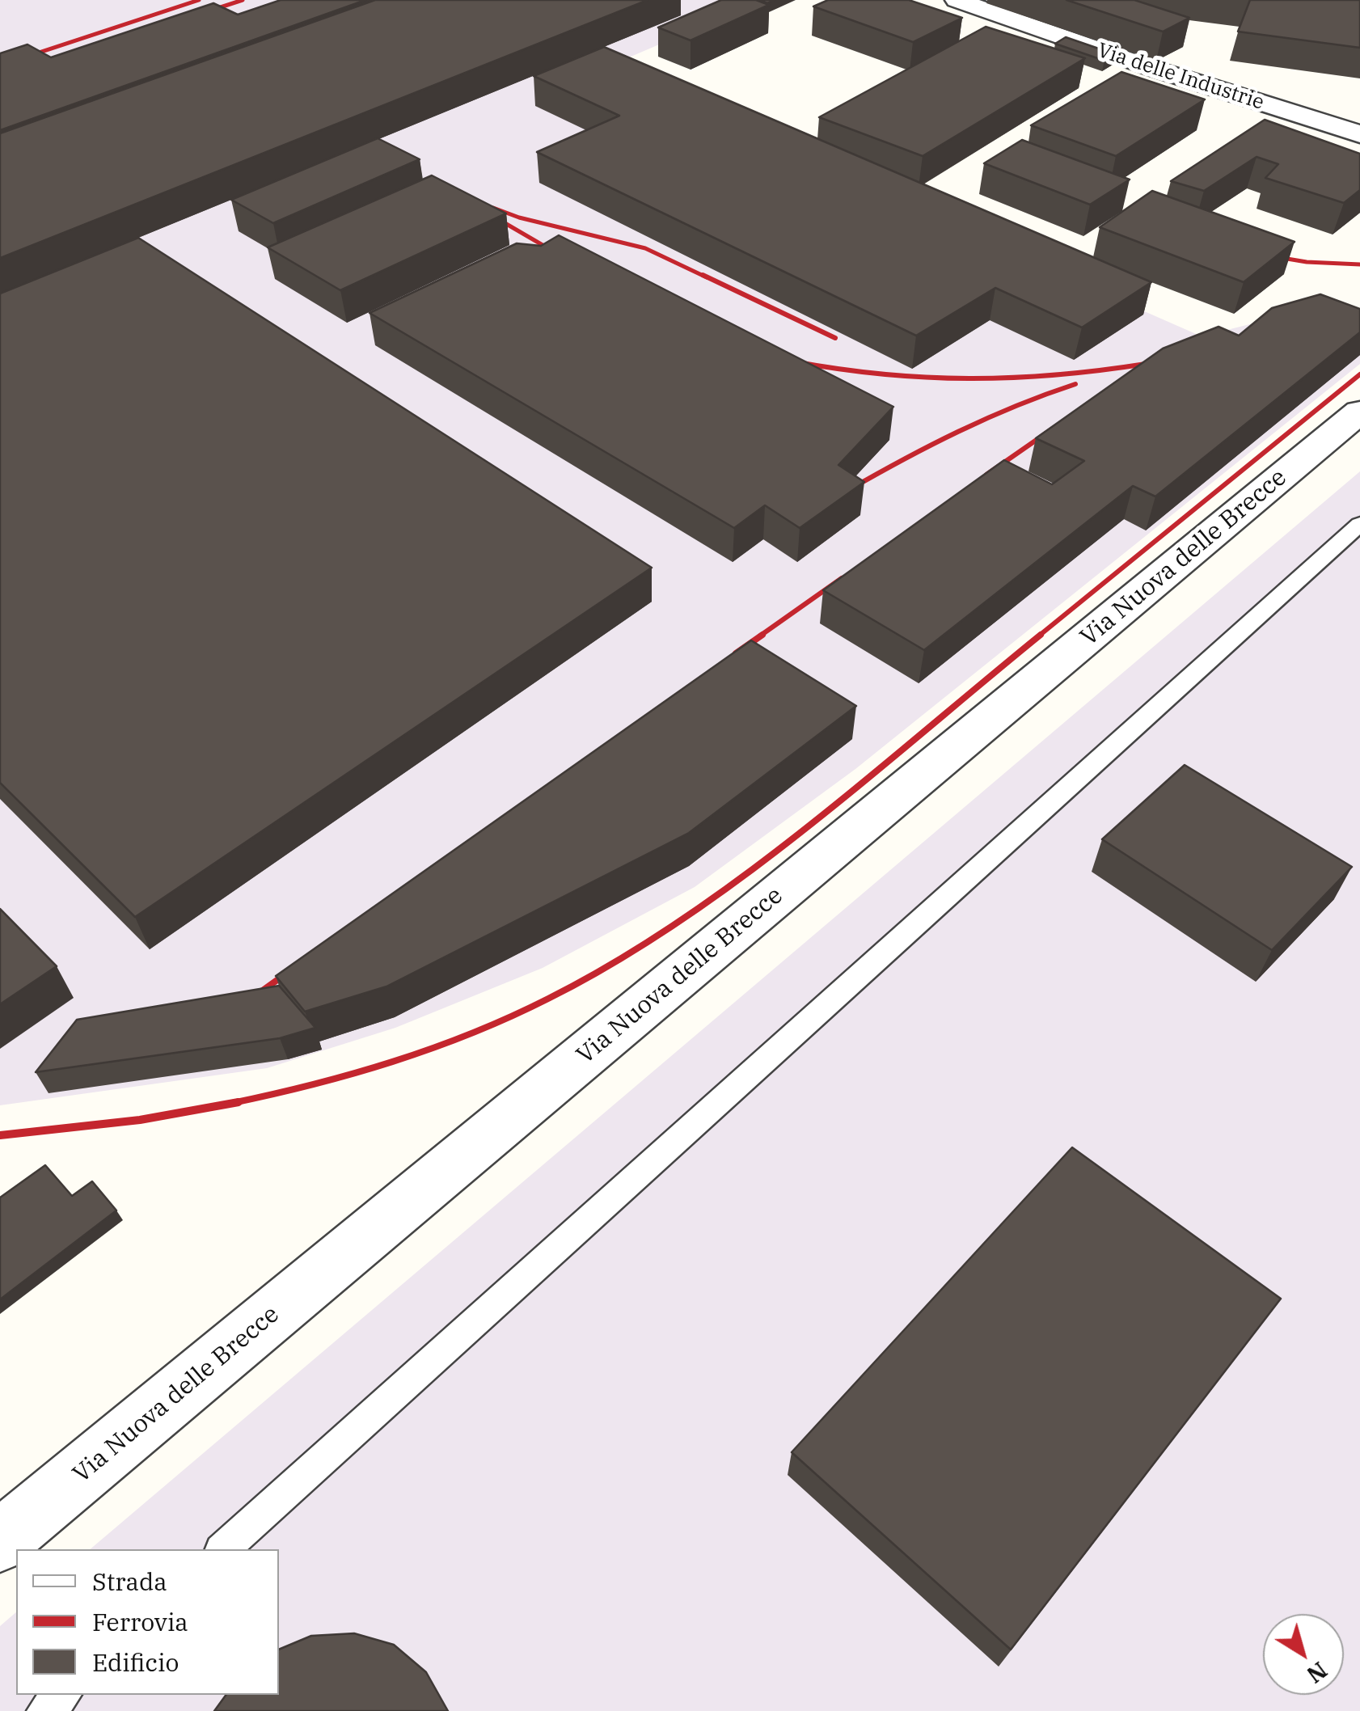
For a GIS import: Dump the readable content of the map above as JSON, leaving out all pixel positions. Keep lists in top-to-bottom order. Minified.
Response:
{"streets":{"street":["Via delle Industrie","Via Nuova delle Brecce"]},"legend":["Strada","Ferrovia","Edificio"],"north":"bottom right"}
